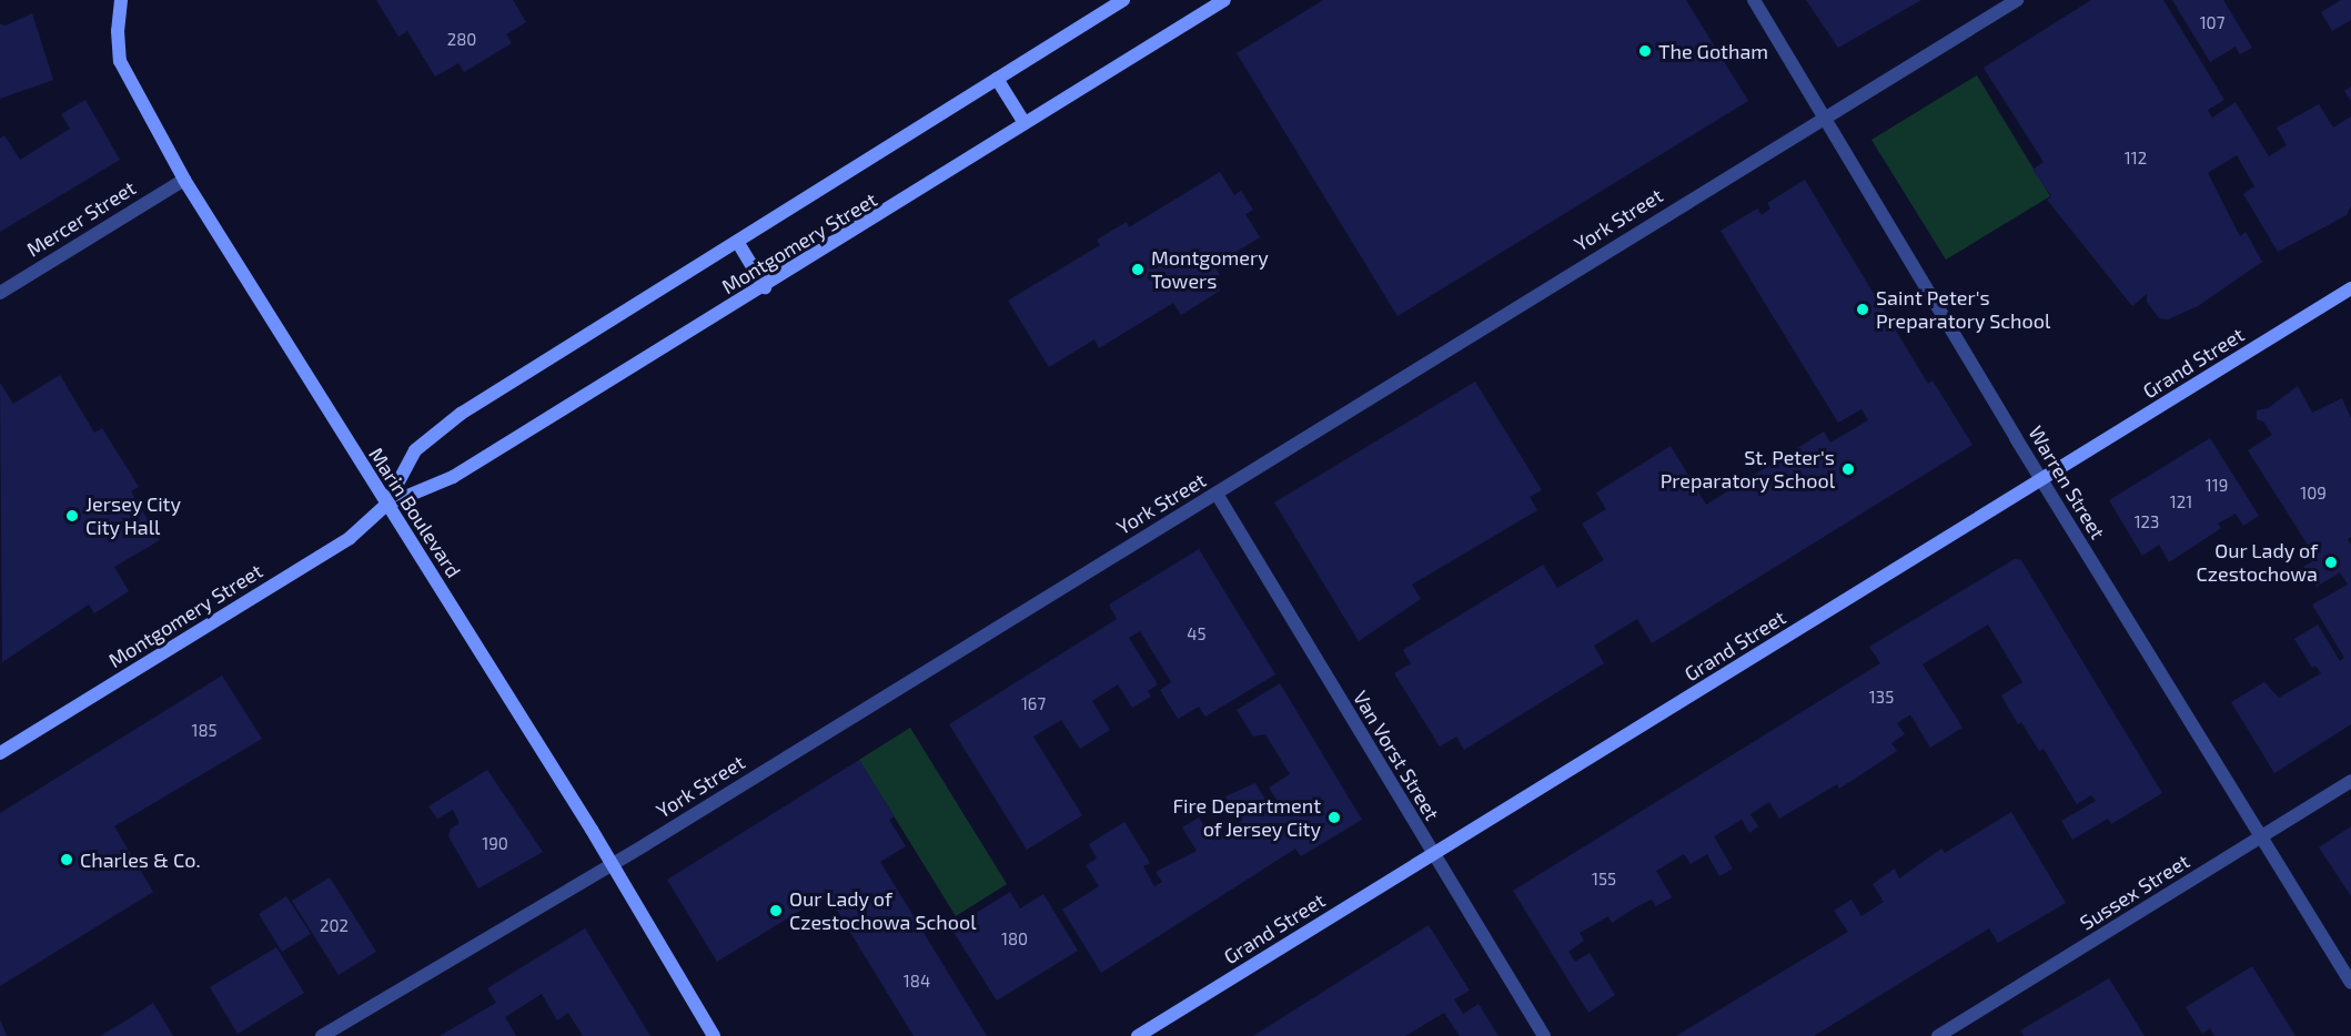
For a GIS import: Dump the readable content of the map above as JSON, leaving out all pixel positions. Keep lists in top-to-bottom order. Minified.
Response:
{"streets":{"street":["Mercer Street","York Street","Montgomery Street","Grand Street","Warren Street","Marin Boulevard","Van Vorst Street","Sussex Street"]},"crossings":[["Mercer Street","Marin Boulevard"],["York Street","Warren Street"],["York Street","Marin Boulevard"],["York Street","Van Vorst Street"],["Montgomery Street","Marin Boulevard"],["Grand Street","Warren Street"],["Grand Street","Van Vorst Street"],["Warren Street","Sussex Street"]],"places":["The Gotham","Montgomery Towers","Saint Peter's Preparatory School","St. Peter's Preparatory School","Jersey City City Hall","Our Lady of Czestochowa","Fire Department of Jersey City","Charles & Co.","Our Lady of Czestochowa School"],"house_numbers":["107","280","112","119","109","121","123","45","135","167","185","190","155","202","180","184"]}
